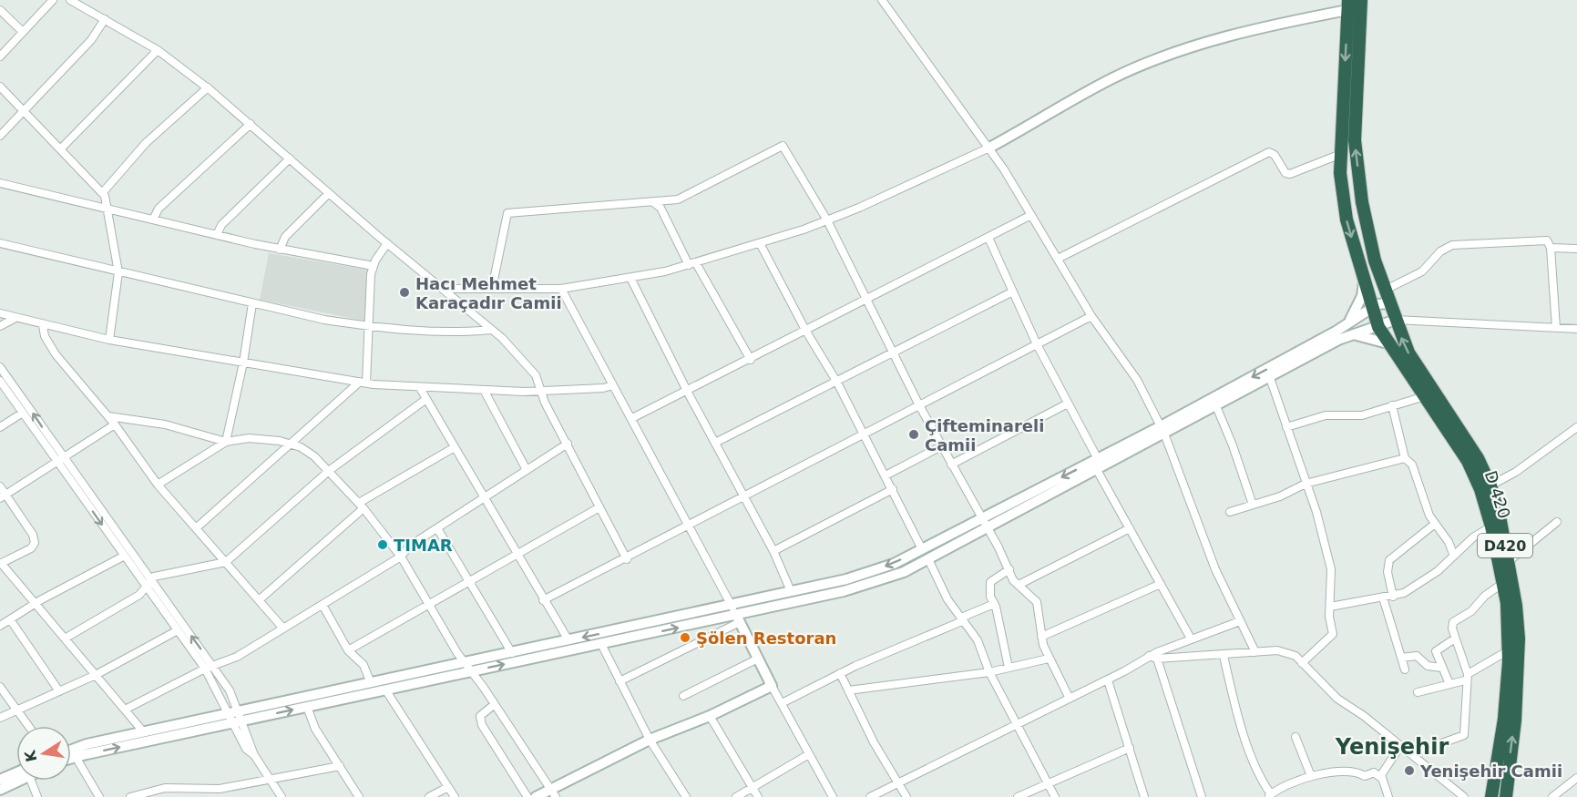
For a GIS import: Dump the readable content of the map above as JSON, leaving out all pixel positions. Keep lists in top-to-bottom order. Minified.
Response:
{"streets":{"highway":["D 420","D420"]},"crossings":[["D 420","D420"]],"districts":["Yenişehir"],"places":["Hacı Mehmet Karaçadır Camii","Çifteminareli Camii","TIMAR","Şölen Restoran","Yenişehir Camii"],"north":"left"}
